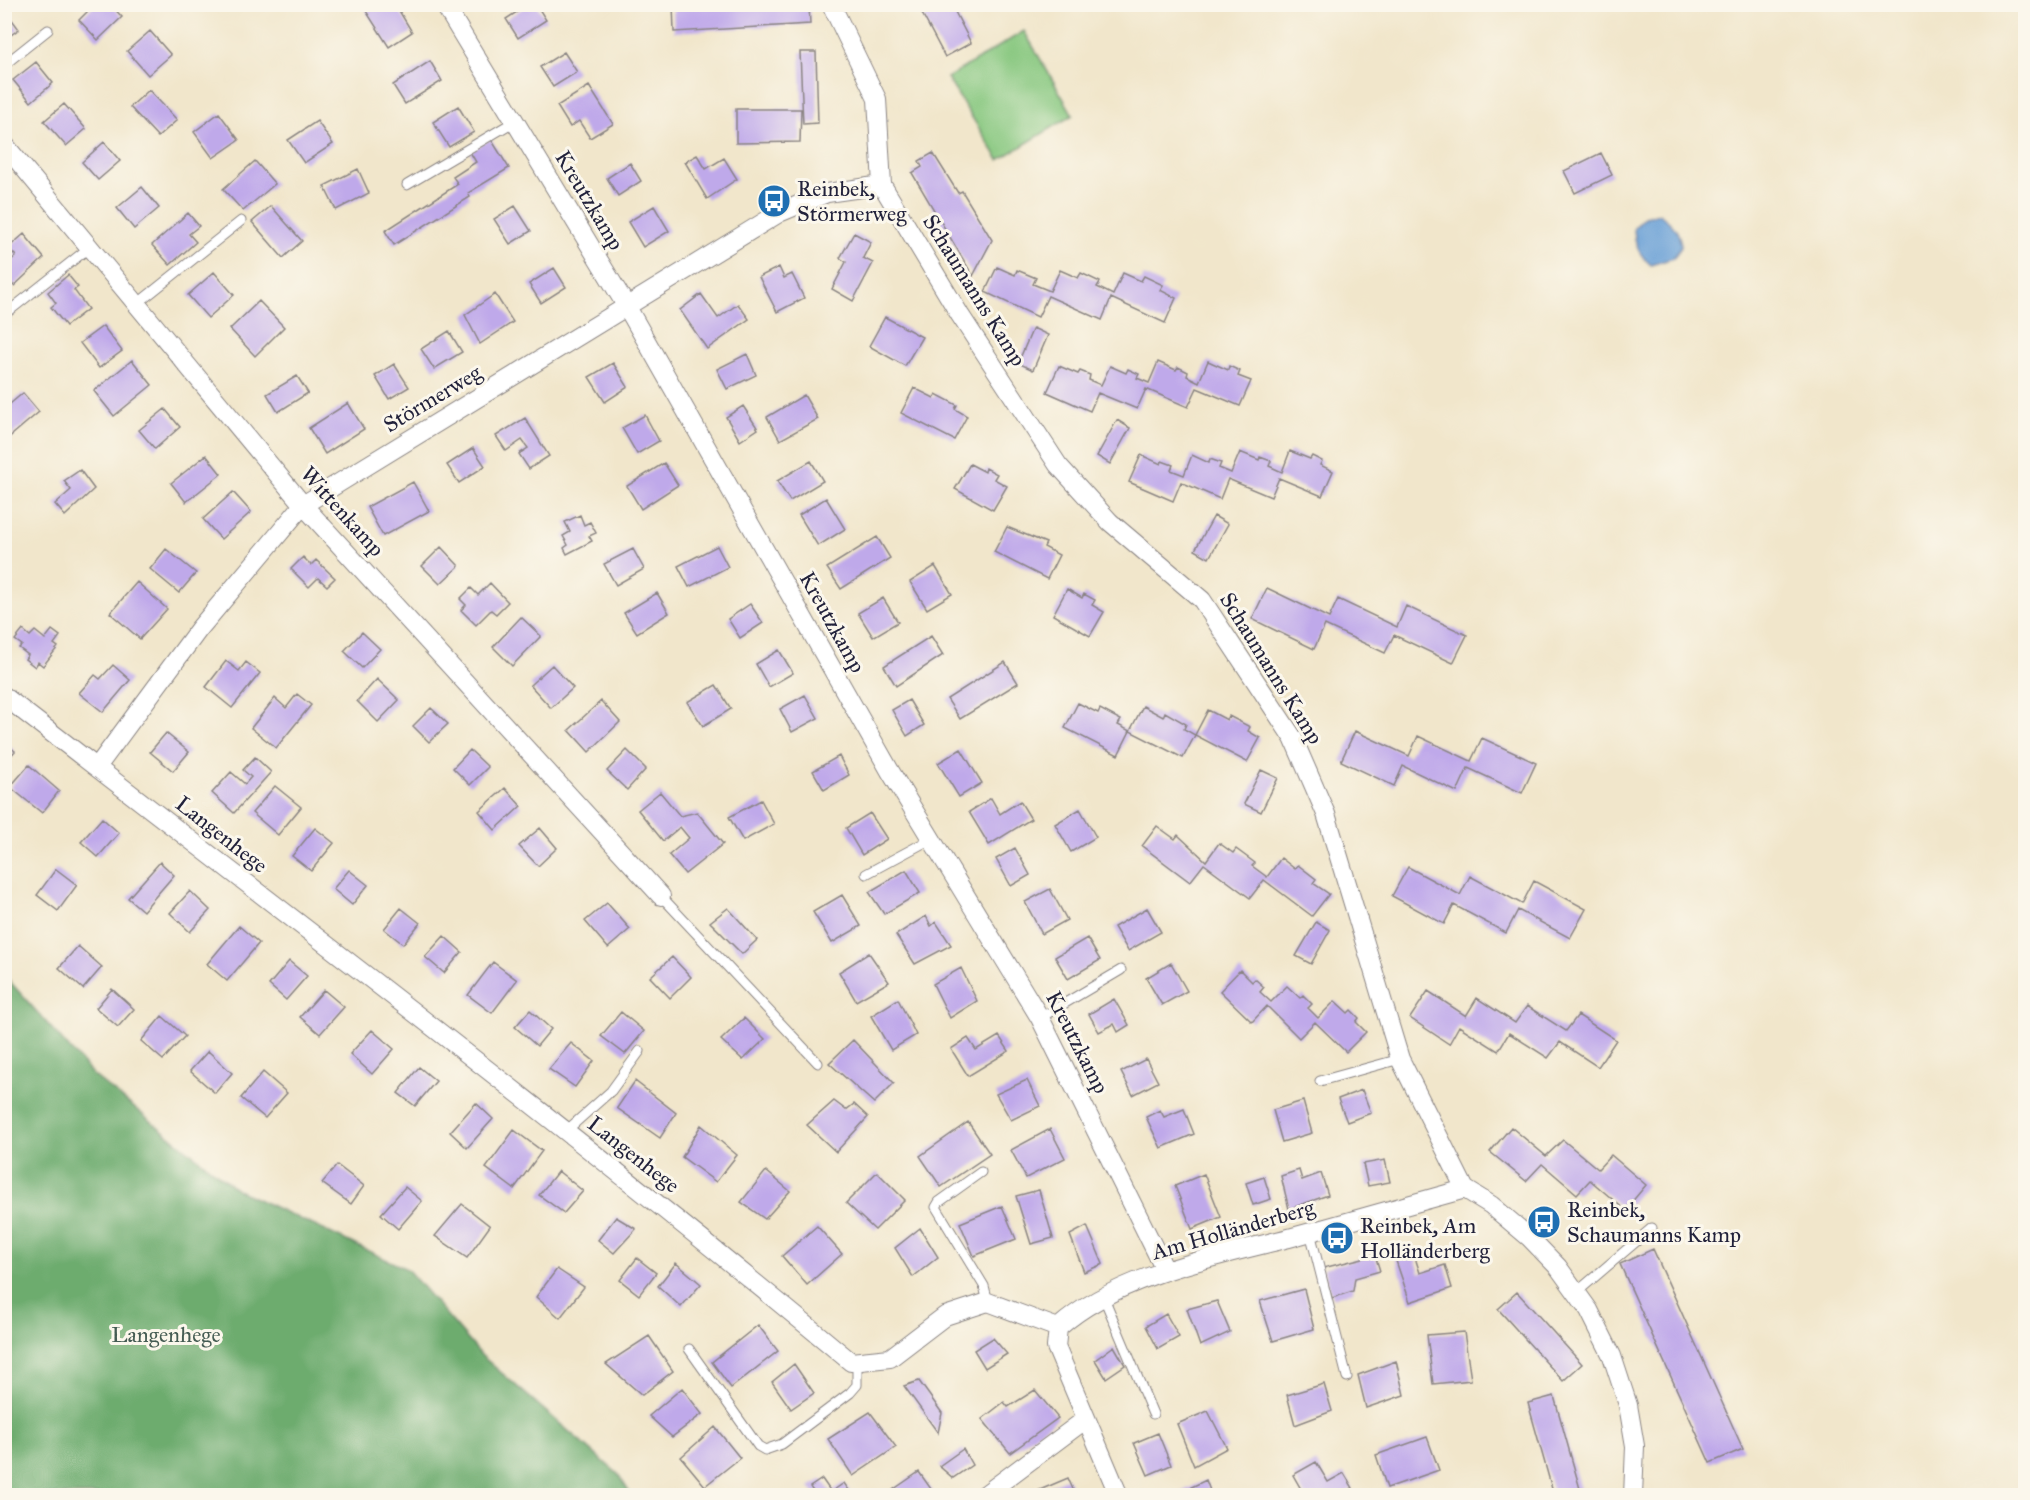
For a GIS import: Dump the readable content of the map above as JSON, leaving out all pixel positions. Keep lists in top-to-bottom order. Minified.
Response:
{"streets":{"street":["Kreutzkamp","Schaumanns Kamp","Störmerweg","Wittenkamp","Langenhege","Am Holländerberg"]},"crossings":[["Kreutzkamp","Störmerweg"],["Kreutzkamp","Am Holländerberg"],["Schaumanns Kamp","Störmerweg"],["Schaumanns Kamp","Am Holländerberg"],["Störmerweg","Wittenkamp"],["Störmerweg","Langenhege"]],"parks":["Langenhege"],"places":{"bus stop":["Reinbek, Störmerweg","Reinbek, Schaumanns Kamp","Reinbek, Am Holländerberg"]}}
